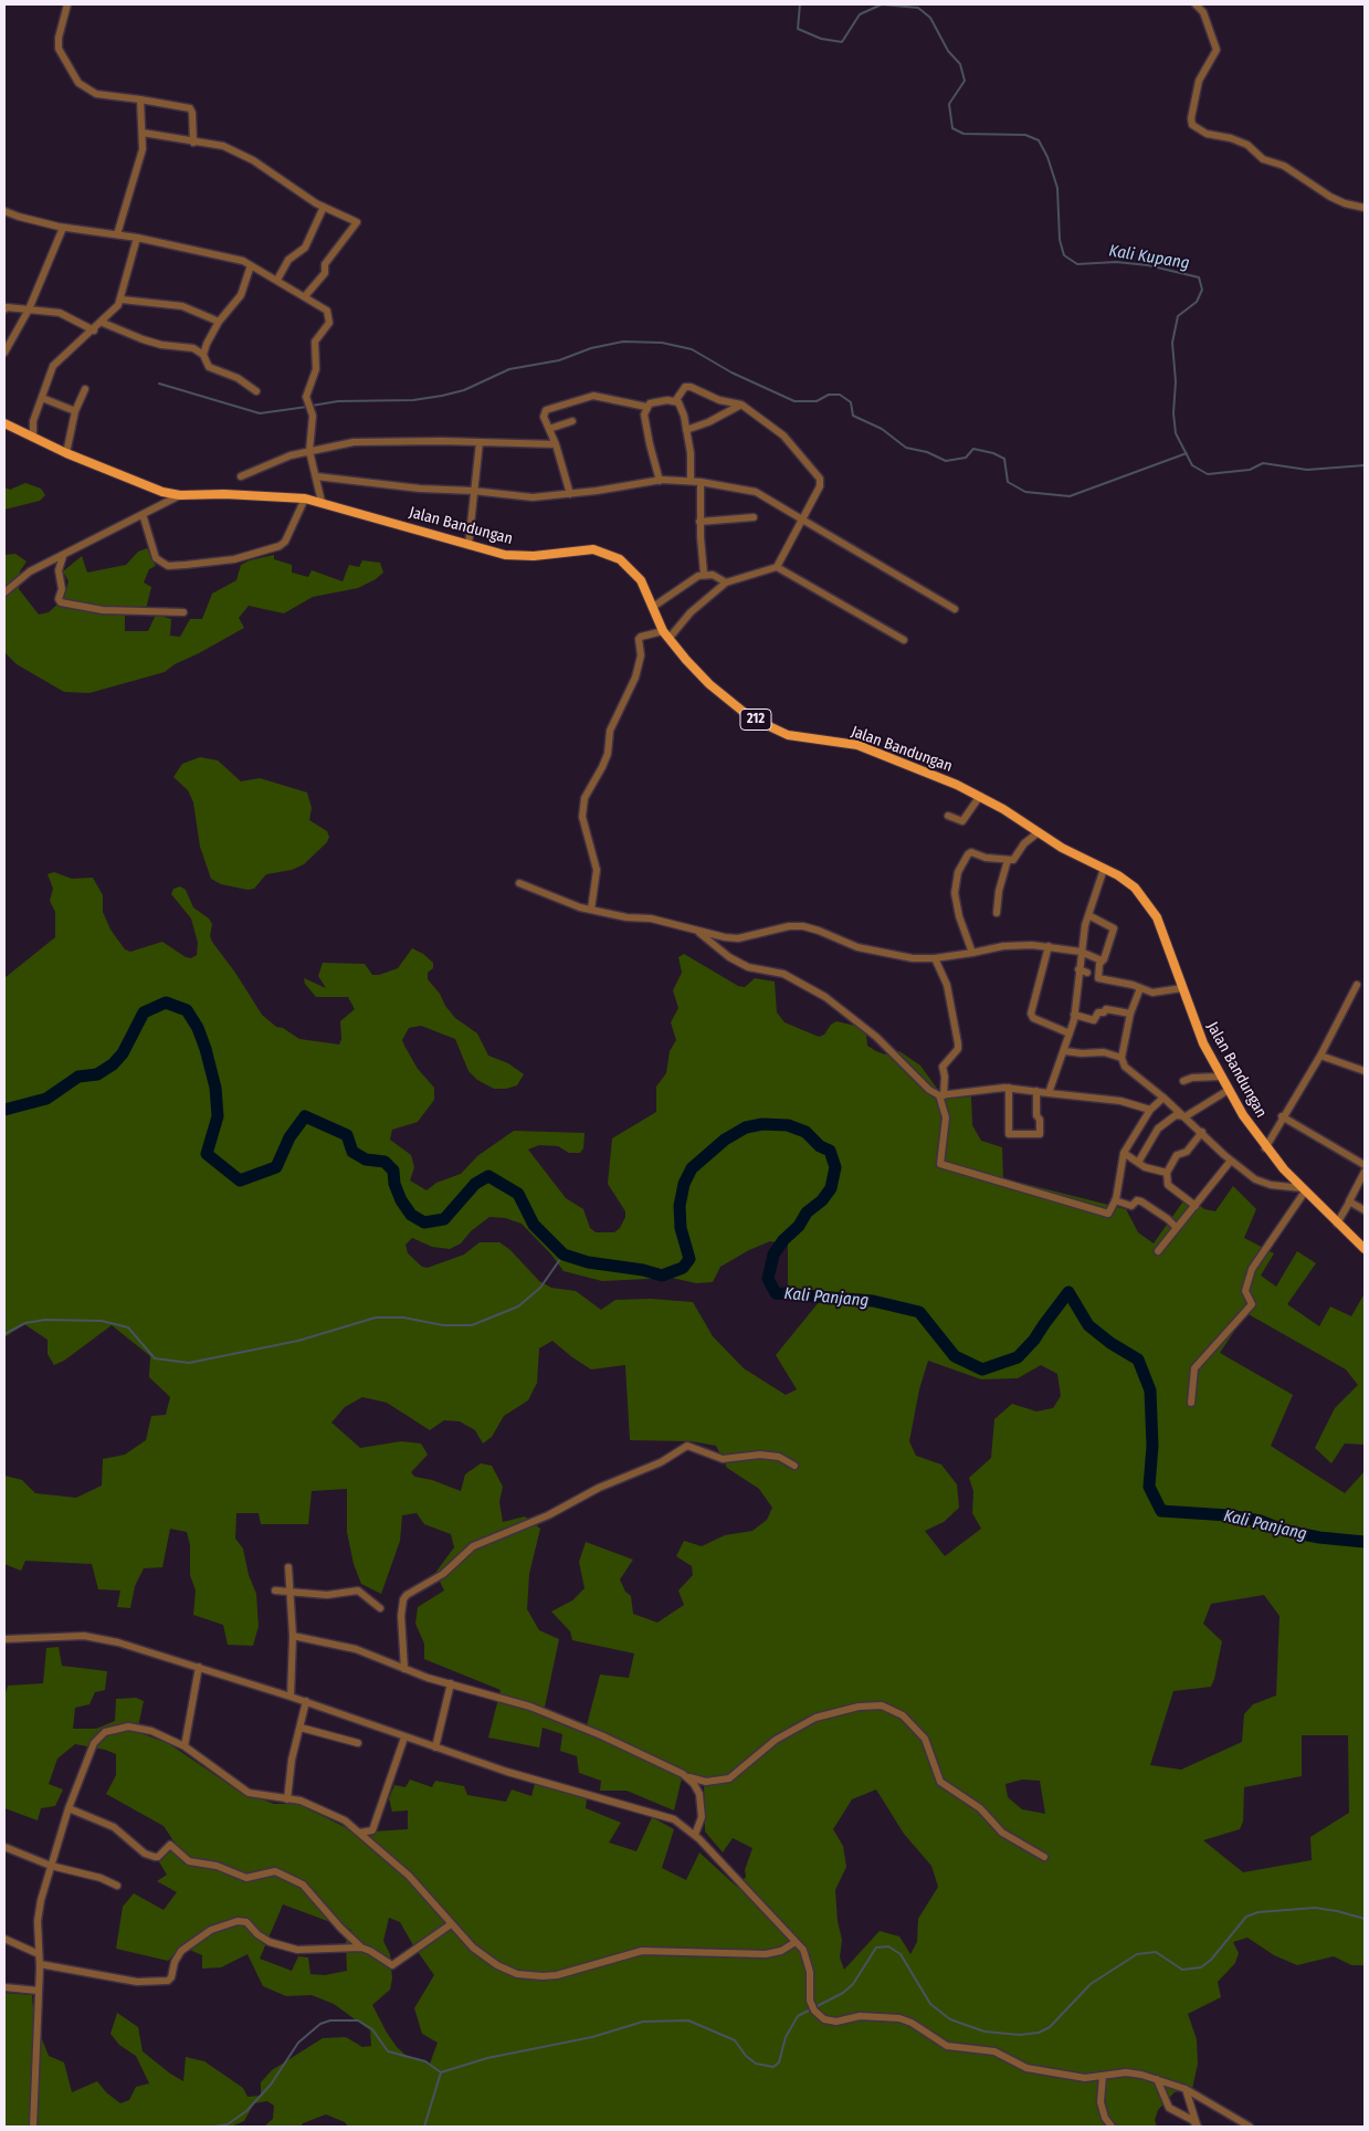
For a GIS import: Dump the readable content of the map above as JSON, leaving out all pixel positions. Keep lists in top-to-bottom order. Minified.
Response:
{"streets":{"main road":["Jalan Bandungan","212"]},"water":["Kali Kupang","Kali Panjang"]}
